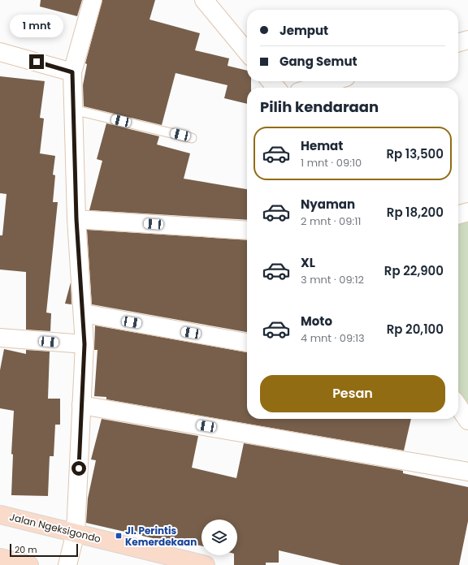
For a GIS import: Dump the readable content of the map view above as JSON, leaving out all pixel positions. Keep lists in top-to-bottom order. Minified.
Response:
{"streets":{"main road":["Jalan Ngeksigondo"]},"places":{"transit":["Jl. Perintis Kemerdekaan"]},"scale_bar":"20 m","page":{"banner":["Jemput","Gang Semut"],"bubble":"1 mnt","heading":"Pilih kendaraan","list":[{"name":"Hemat","note":"1 mnt · 09:10","value":"Rp 13,500"},{"name":"Nyaman","note":"2 mnt · 09:11","value":"Rp 18,200"},{"name":"XL","note":"3 mnt · 09:12","value":"Rp 22,900"},{"name":"Moto","note":"4 mnt · 09:13","value":"Rp 20,100"}],"buttons":"Pesan","scale":"20 m"}}
